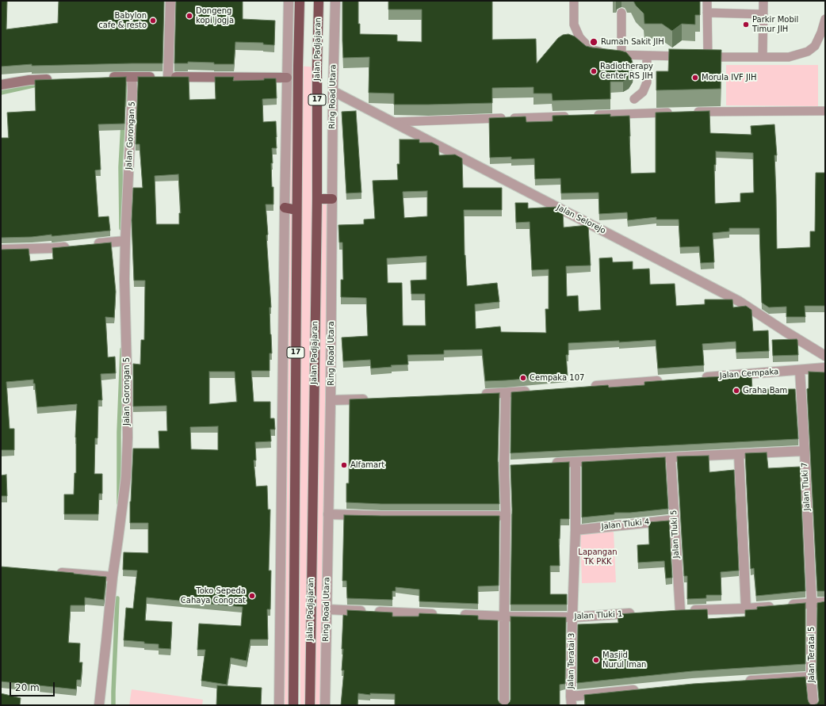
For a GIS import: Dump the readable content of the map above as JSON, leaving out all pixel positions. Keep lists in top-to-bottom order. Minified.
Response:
{"streets":{"highway":["Jalan Padjajaran","17"],"street":["Ring Road Utara","Jalan Gorongan 5","Jalan Selorejo","Jalan Cempaka","Jalan Tluki 7","Jalan Tluki 4","Jalan Tluki 5","Jalan Tluki 1","Jalan Teratai 5","Jalan Teratai 3"]},"crossings":[["Ring Road Utara","Jalan Selorejo"],["Jalan Cempaka","Jalan Tluki 7"],["Jalan Tluki 7","Jalan Teratai 5"],["Jalan Tluki 4","Jalan Tluki 5"],["Jalan Tluki 4","Jalan Teratai 3"],["Jalan Tluki 1","Jalan Teratai 3"]],"parks":["Lapangan TK PKK"],"places":["Dongeng kopi jogja","Babylon cafe & resto","Parkir Mobil Timur JIH","Rumah Sakit JIH","Radiotherapy Center RS JIH","Morula IVF JIH","Cempaka 107","Graha Bam","Alfamart","Toko Sepeda Cahaya Congcat","Masjid Nurul Iman"],"scale_bar":"20 m"}
